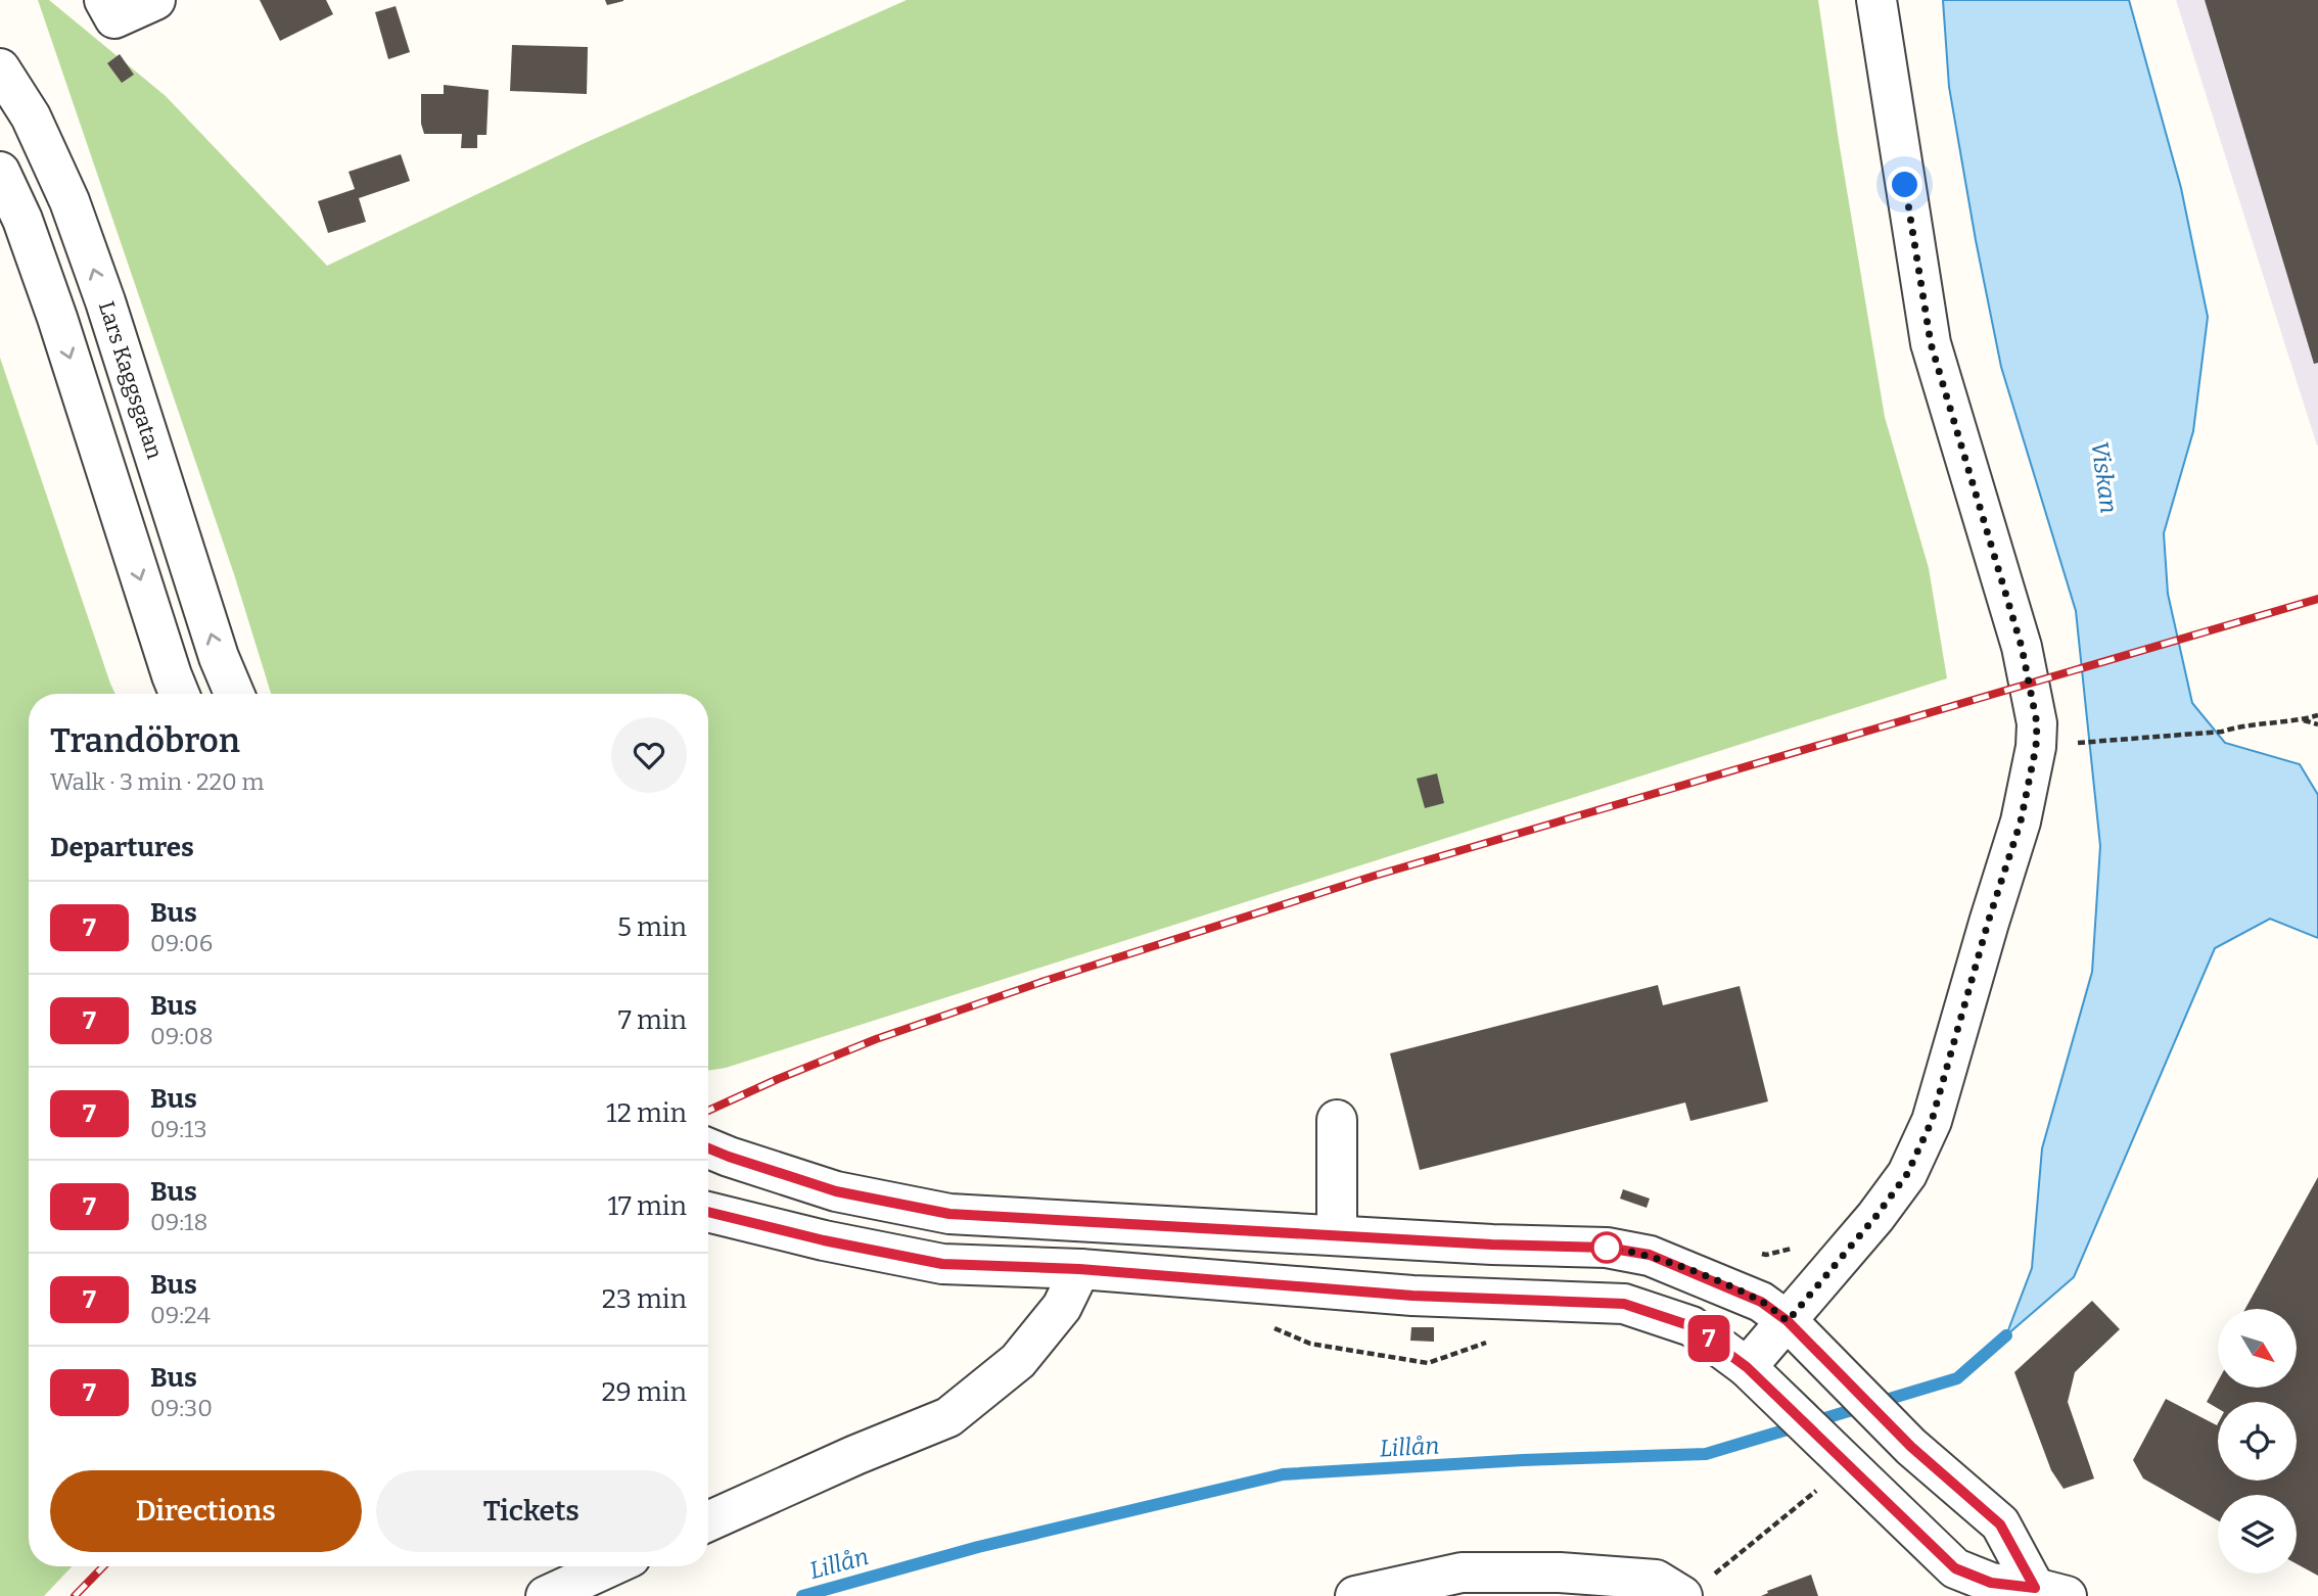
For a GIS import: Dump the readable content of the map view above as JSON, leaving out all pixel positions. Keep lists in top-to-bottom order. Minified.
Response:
{"streets":{"street":["Lars Kaggsgatan"]},"water":["Viskan","Lillån"],"lines":["bus line 7"],"north":"bottom right","page":{"on_map":"7","heading":[["Trandöbron","Walk · 3 min · 220 m"],"Departures"],"list":[{"mark":"7","name":"Bus","note":"09:06","value":"5 min"},{"mark":"7","name":"Bus","note":"09:08","value":"7 min"},{"mark":"7","name":"Bus","note":"09:13","value":"12 min"},{"mark":"7","name":"Bus","note":"09:18","value":"17 min"},{"mark":"7","name":"Bus","note":"09:24","value":"23 min"},{"mark":"7","name":"Bus","note":"09:30","value":"29 min"}],"buttons":["Directions","Tickets"]}}
